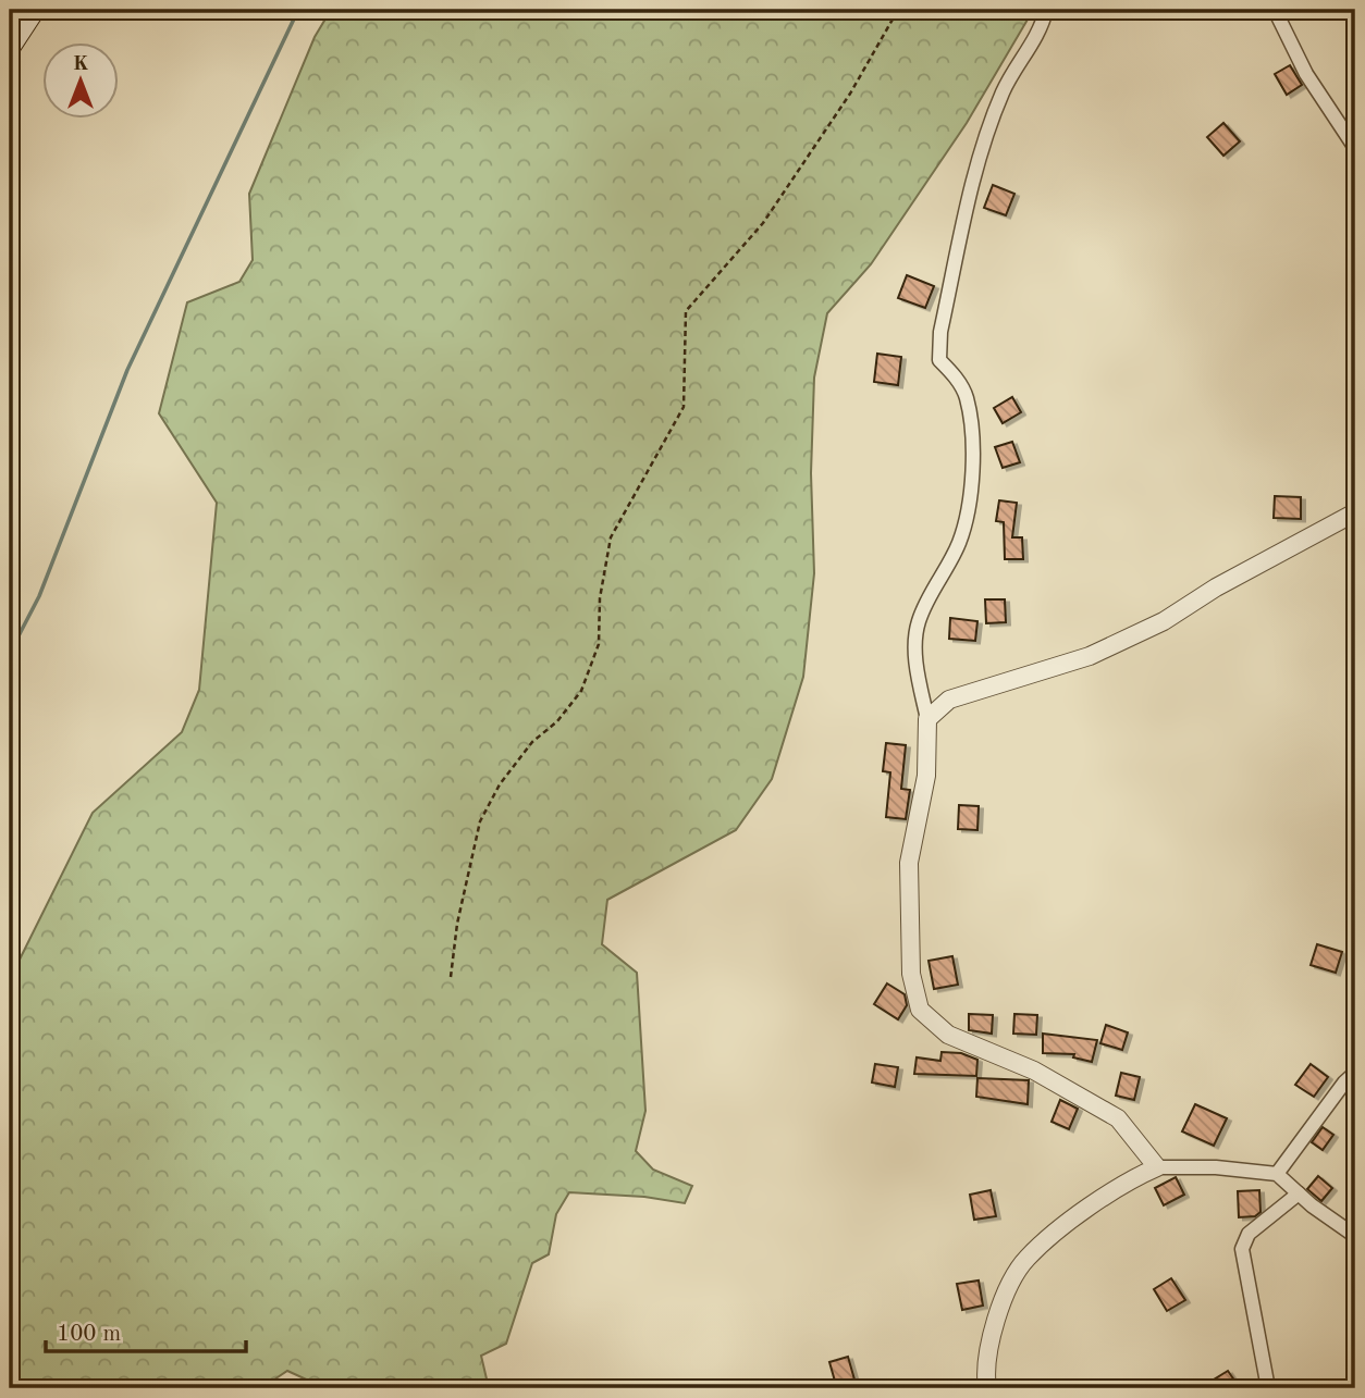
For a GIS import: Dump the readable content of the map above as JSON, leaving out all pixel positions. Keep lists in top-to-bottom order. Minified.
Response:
{"scale_bar":"100 m","north":"top"}
